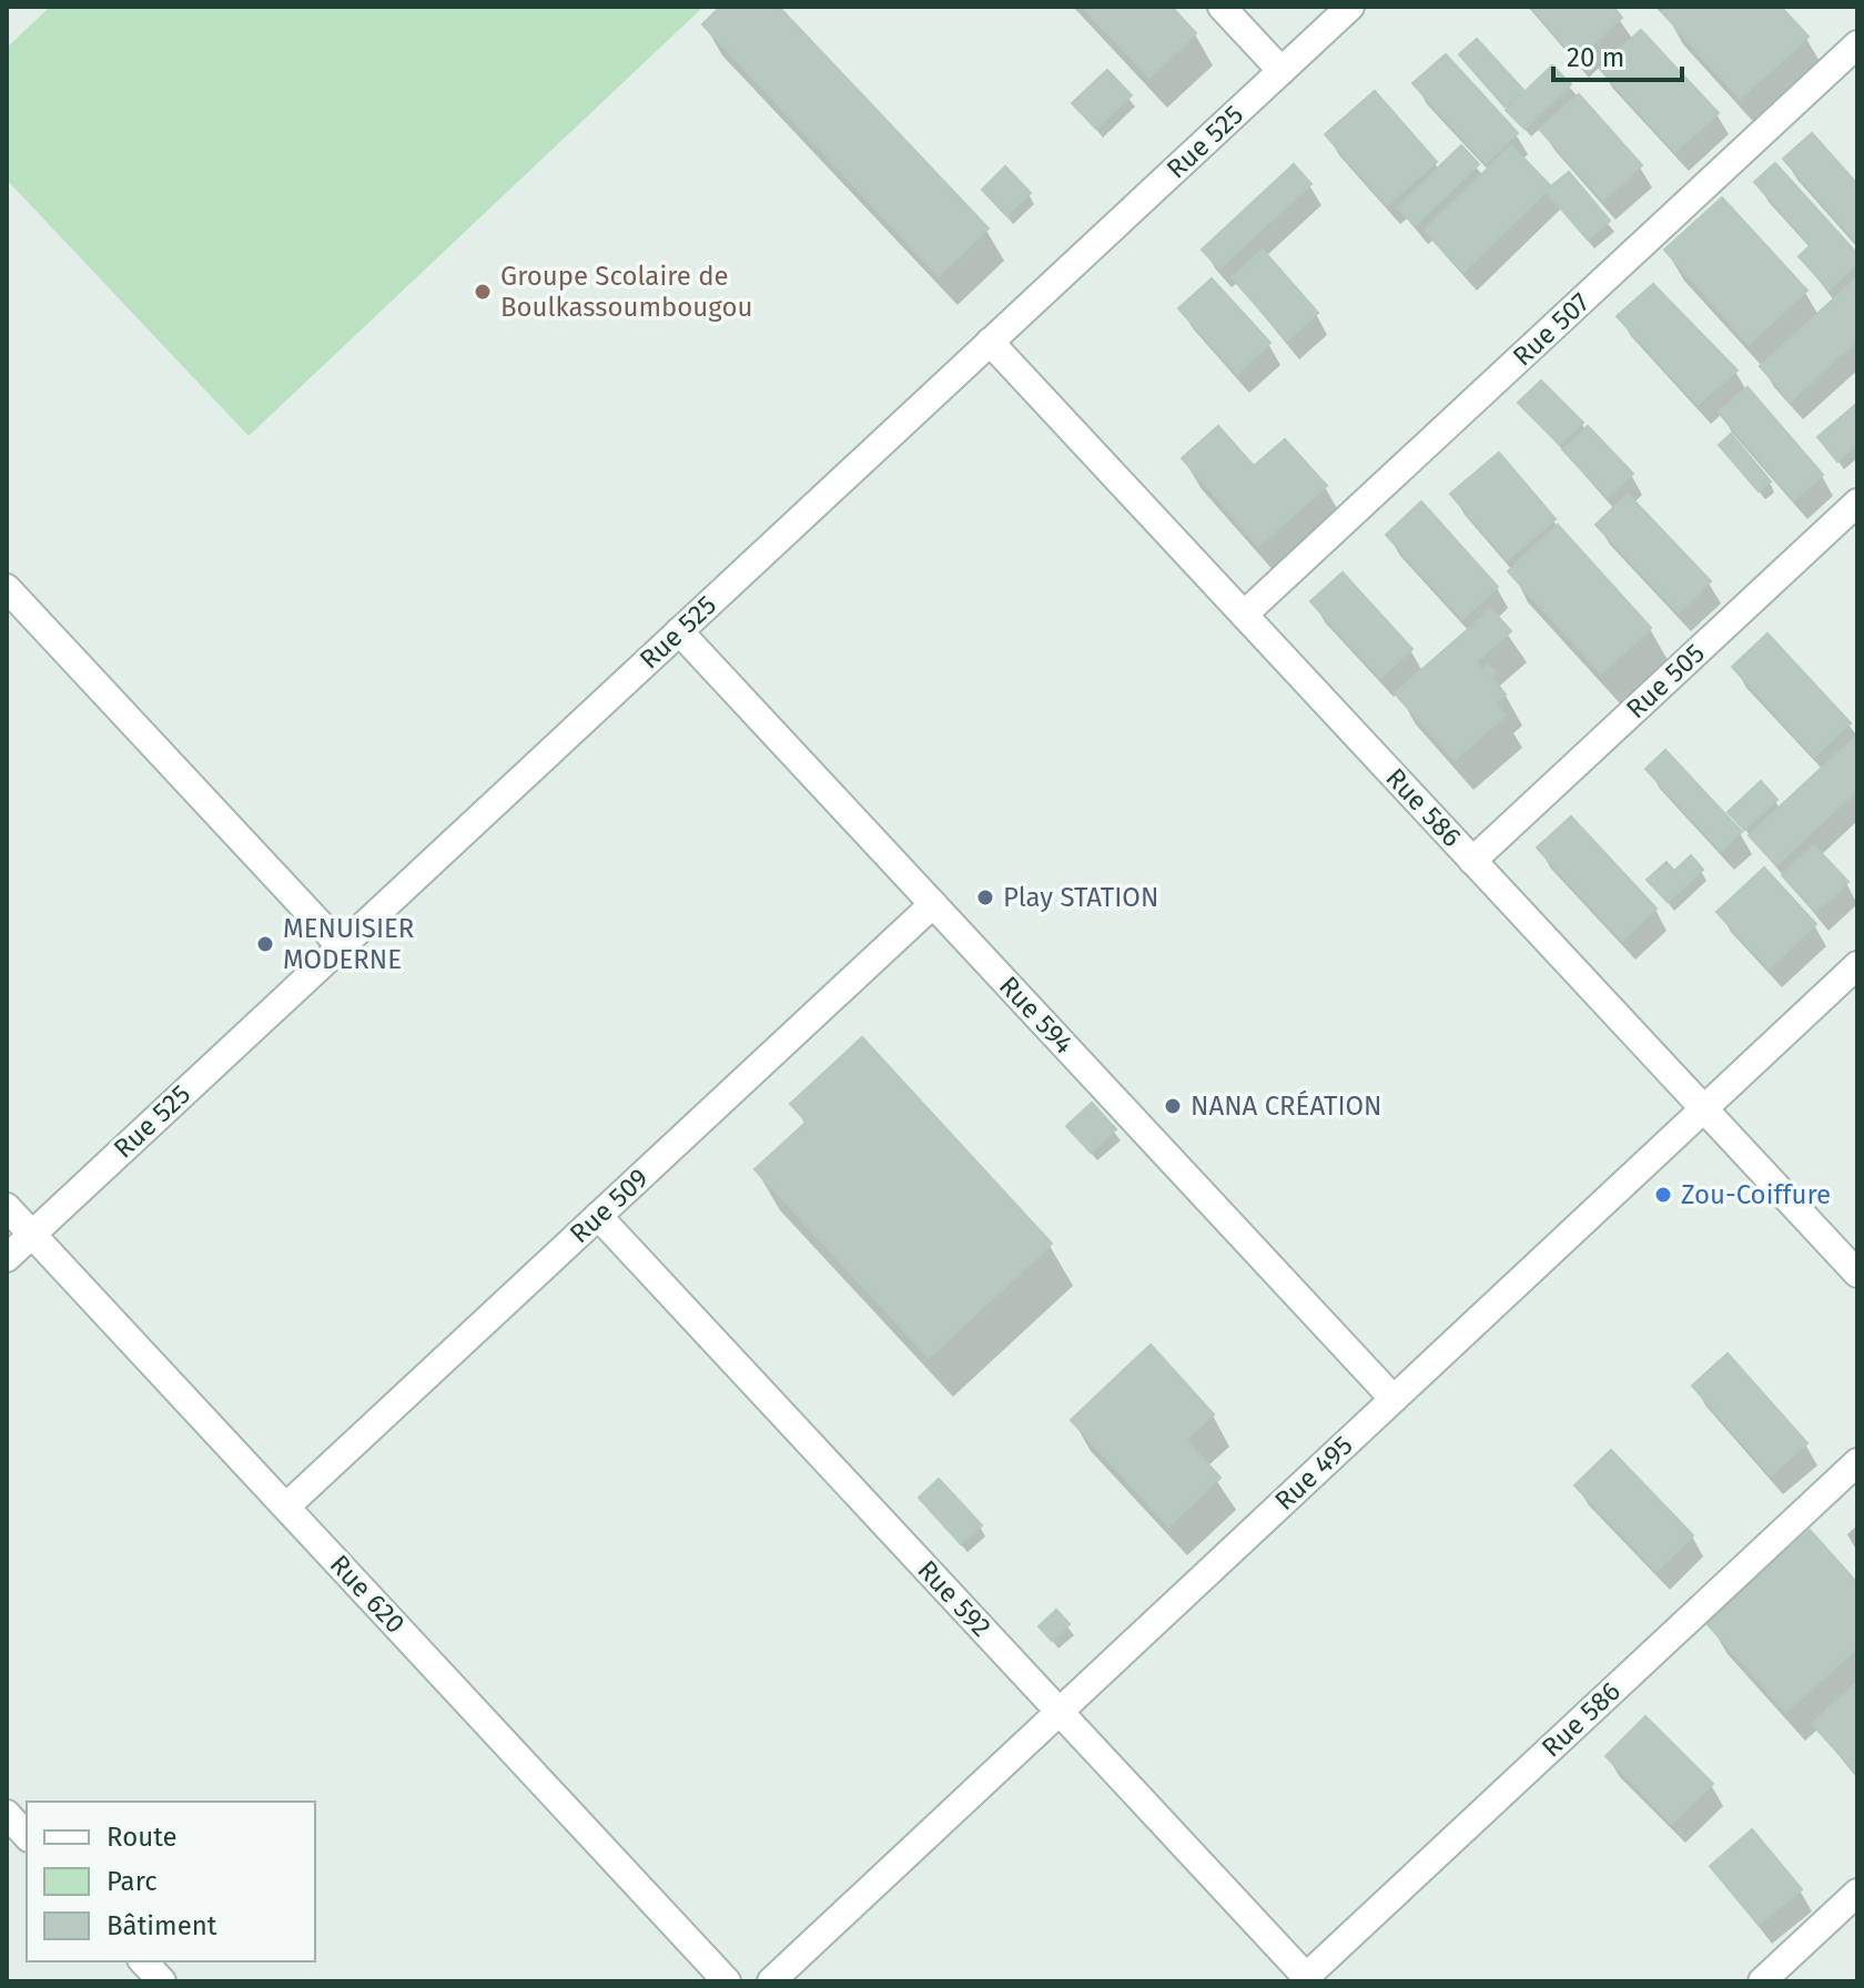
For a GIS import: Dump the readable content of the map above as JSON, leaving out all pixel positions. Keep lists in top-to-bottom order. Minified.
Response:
{"streets":{"street":["Rue 525","Rue 507","Rue 505","Rue 586","Rue 594","Rue 509","Rue 495","Rue 620","Rue 592"]},"crossings":[["Rue 525","Rue 586"],["Rue 525","Rue 594"],["Rue 525","Rue 620"],["Rue 507","Rue 586"],["Rue 505","Rue 586"],["Rue 586","Rue 495"],["Rue 586","Rue 592"],["Rue 594","Rue 509"],["Rue 594","Rue 495"],["Rue 509","Rue 620"],["Rue 509","Rue 592"],["Rue 495","Rue 592"]],"places":["Groupe Scolaire de Boulkassoumbougou","Play STATION","MENUISIER MODERNE","NANA CRÉATION","Zou-Coiffure"],"legend":["Route","Parc","Bâtiment"],"scale_bar":"20 m"}
